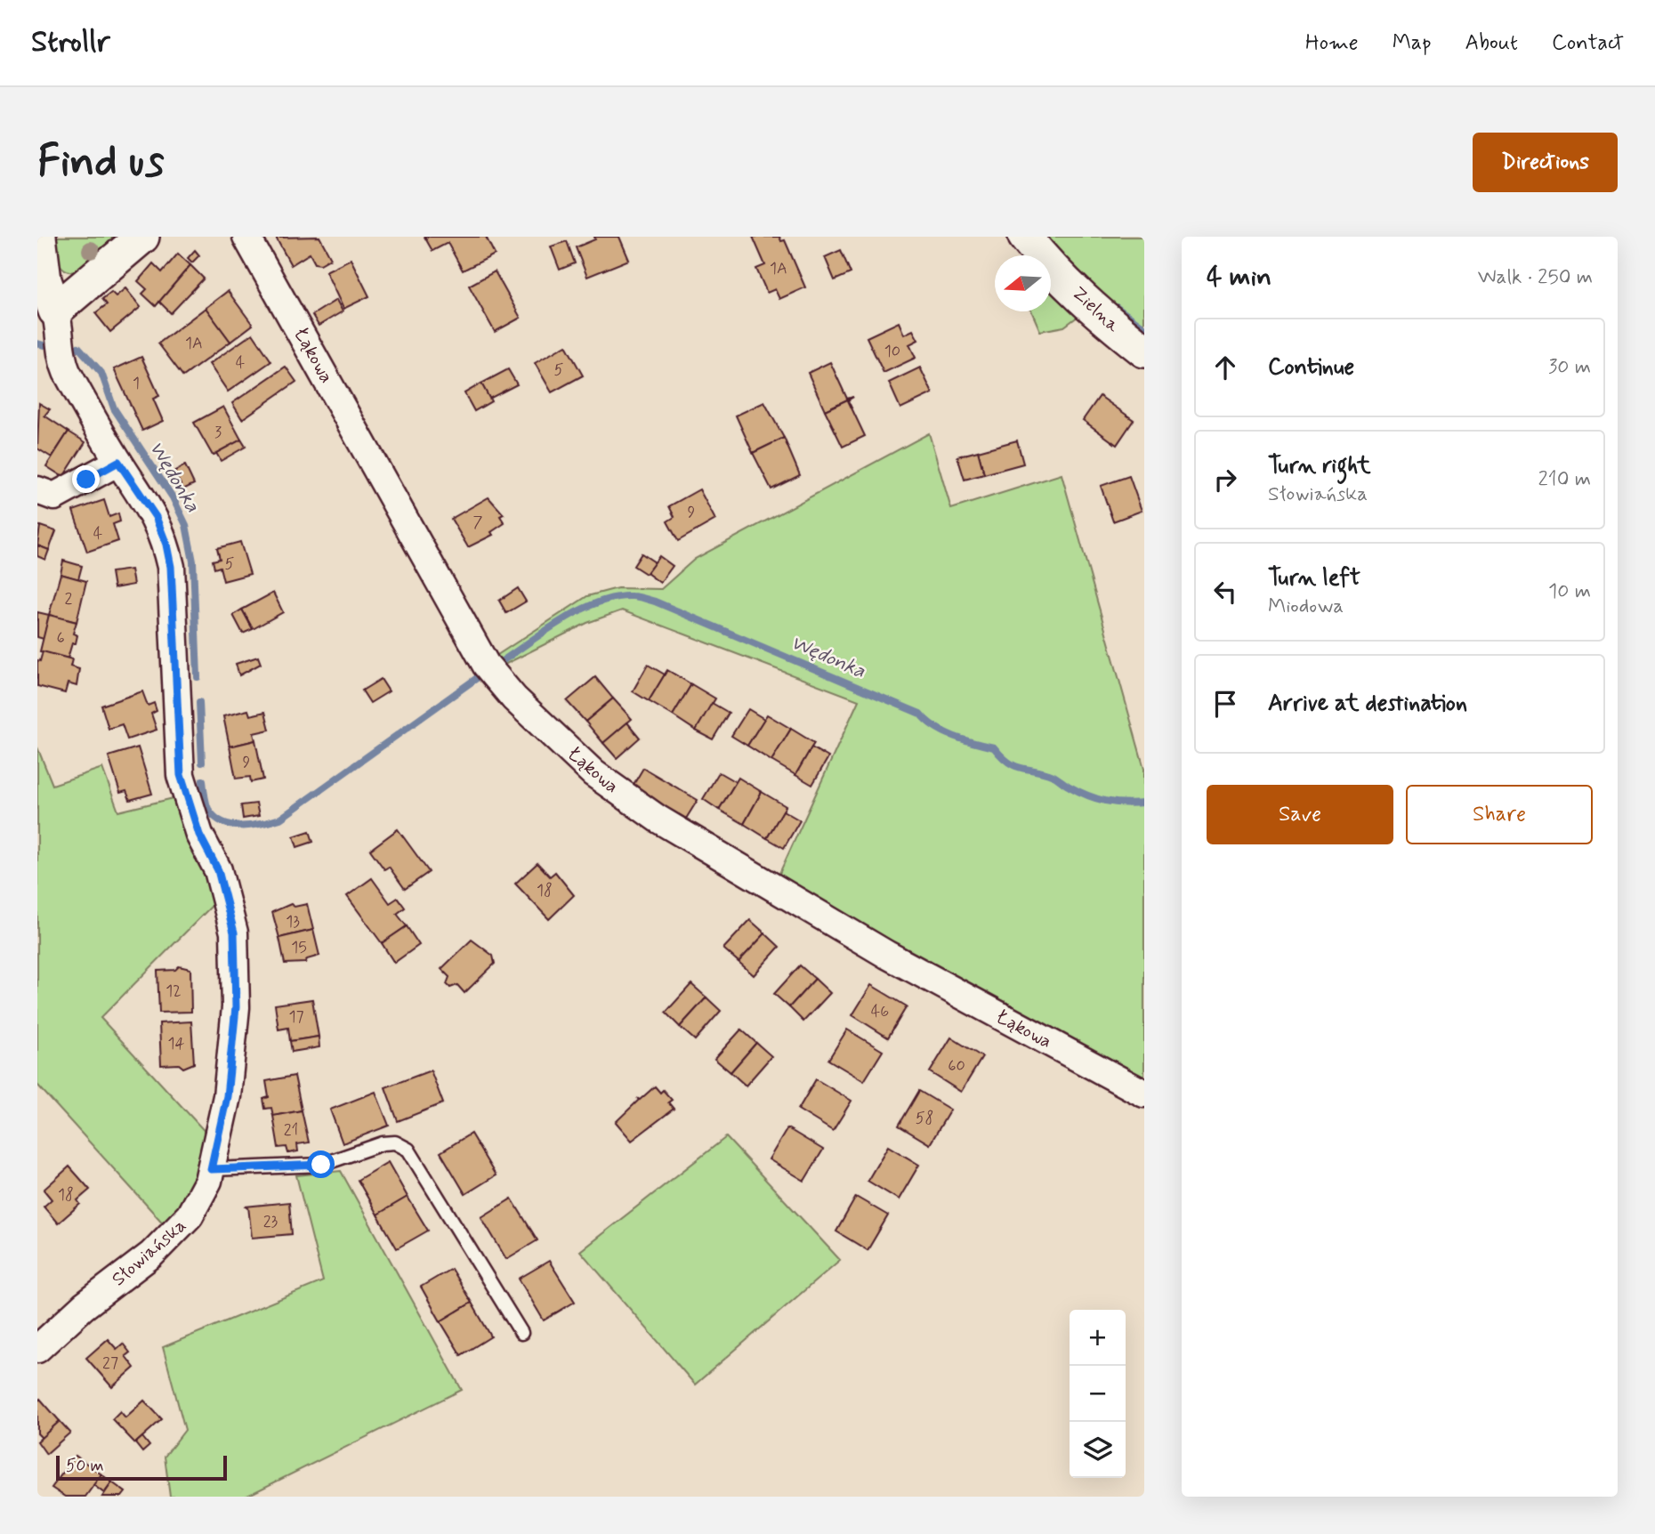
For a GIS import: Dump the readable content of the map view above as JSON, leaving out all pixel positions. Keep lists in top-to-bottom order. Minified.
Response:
{"streets":{"street":["Zielna","Łąkowa","Słowiańska"]},"water":["Wędonka"],"house_numbers":["1A","1A","10","4","5","1","3","9","7","4","5","2","6","9","18","13","15","12","46","17","14","60","58","21","18","23","27"],"scale_bar":"50 m","north":"left","page":{"header":"Strollr","nav":["Home","Map","About","Contact"],"buttons":["Directions",["Save","Share"]],"title":"Find us","heading":["4 min","Walk · 250 m"],"list":[["Continue","30 m"],["Turn right","Słowiańska","210 m"],["Turn left","Miodowa","10 m"],"Arrive at destination"],"map_buttons":["+","−"],"scale":"50 m"}}
